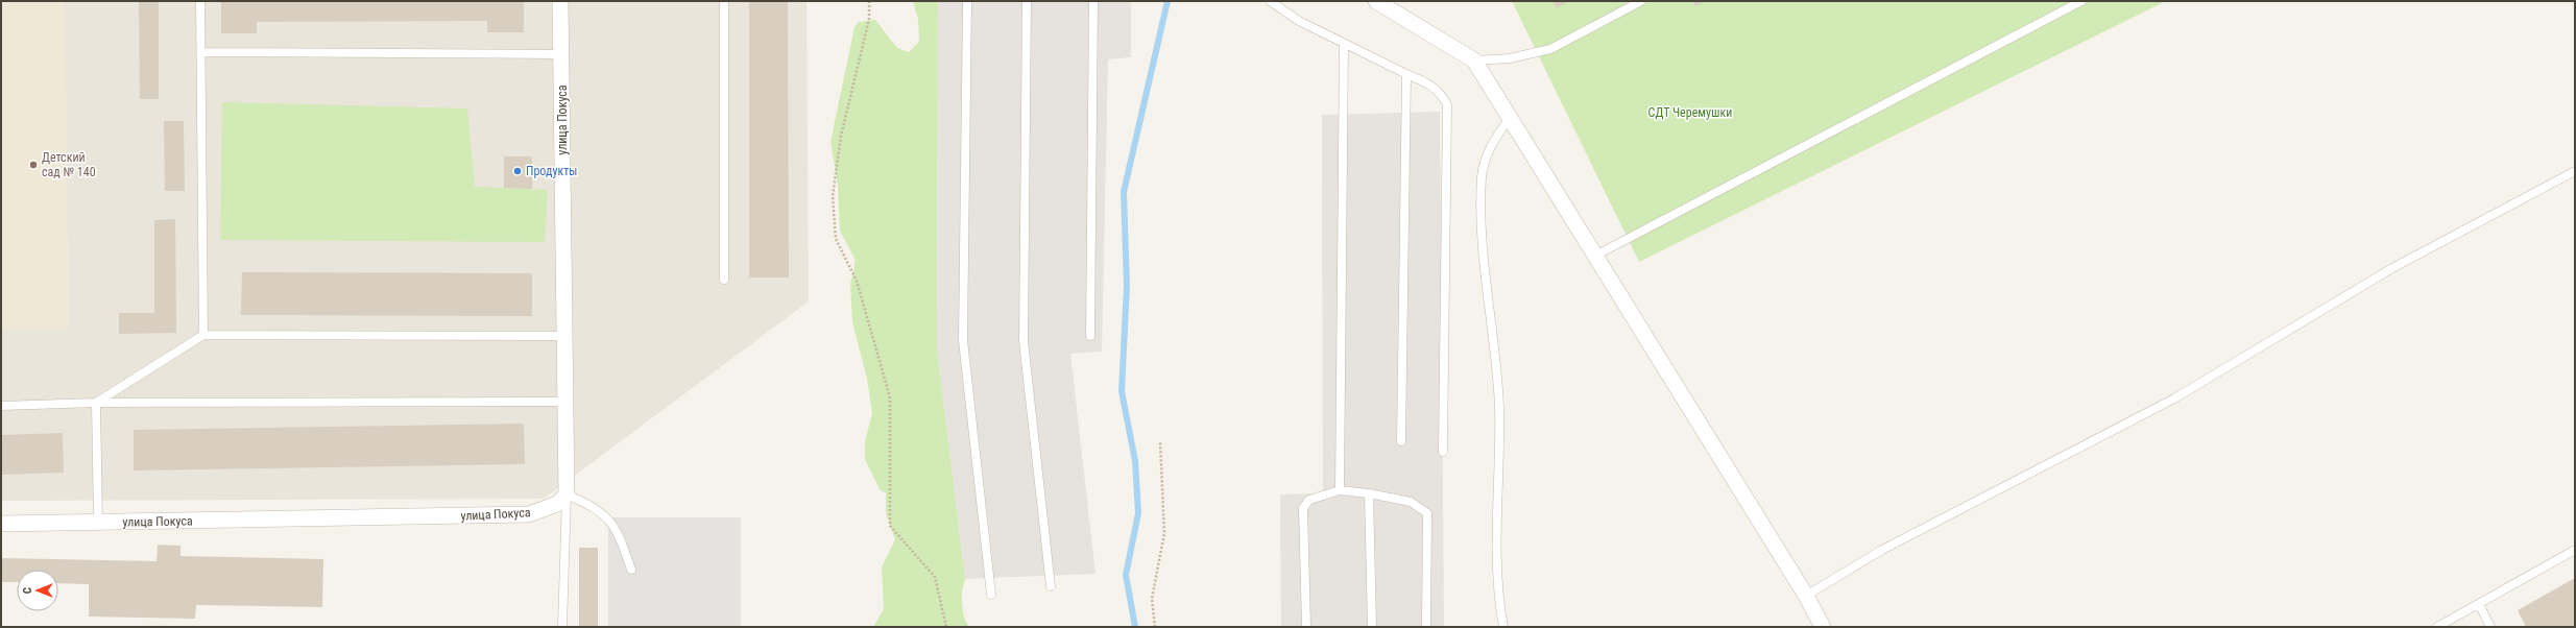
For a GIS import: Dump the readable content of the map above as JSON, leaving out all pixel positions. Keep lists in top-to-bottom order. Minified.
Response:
{"streets":{"street":["улица Покуса"]},"parks":["СДТ Черемушки"],"places":["Детский сад № 140","Продукты"],"north":"left"}
